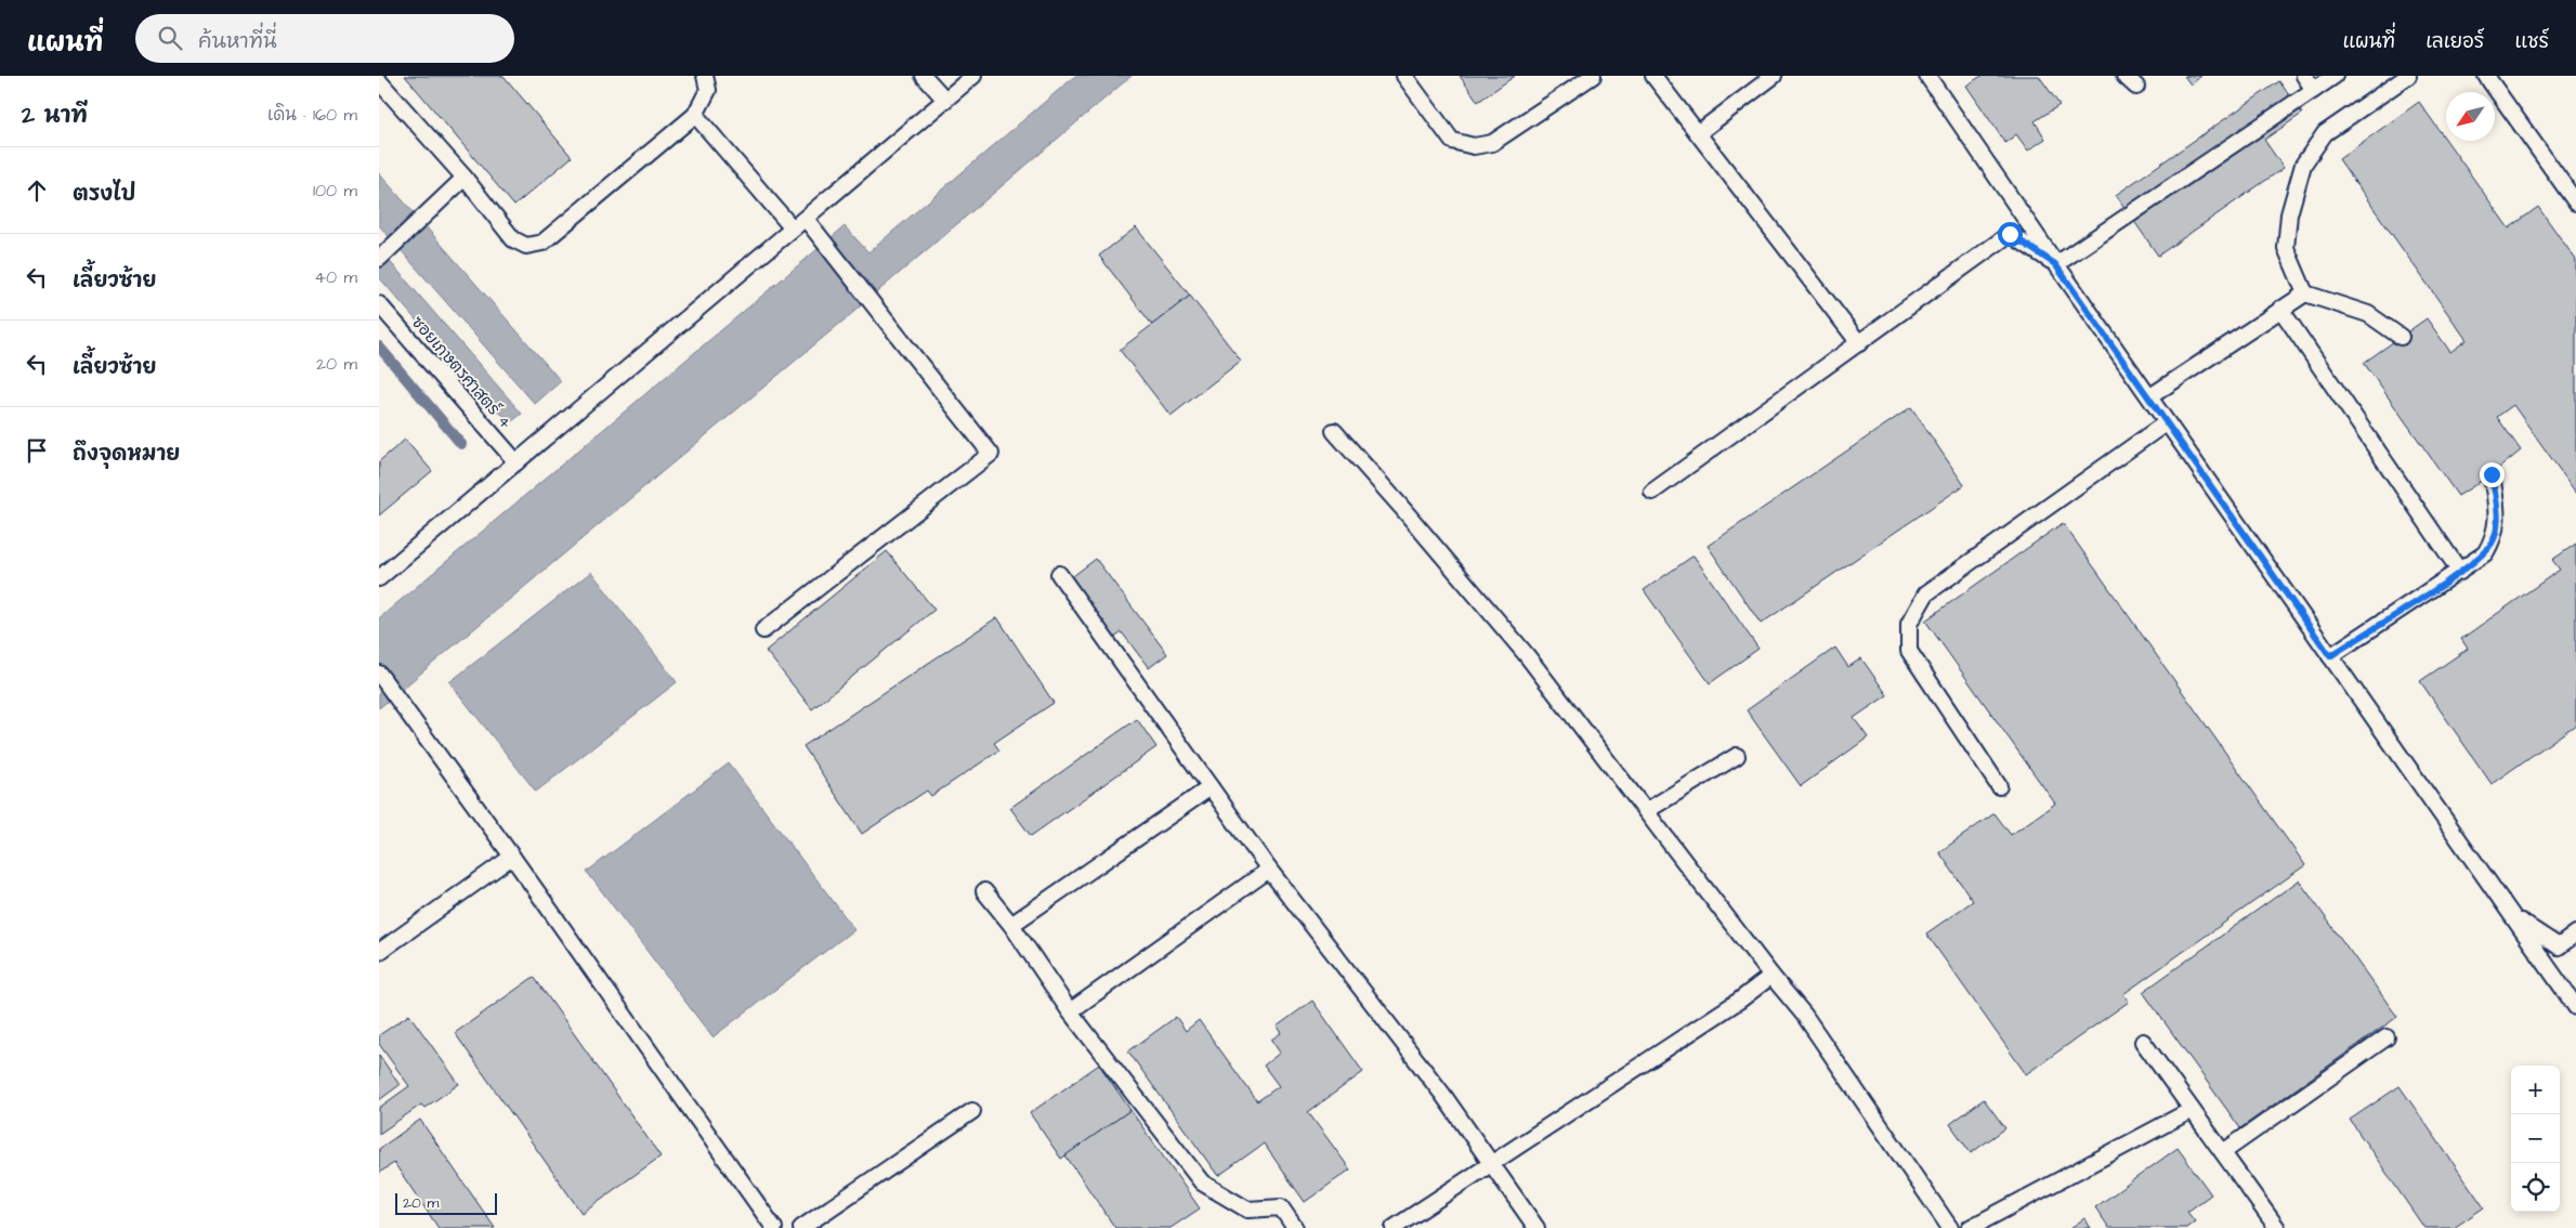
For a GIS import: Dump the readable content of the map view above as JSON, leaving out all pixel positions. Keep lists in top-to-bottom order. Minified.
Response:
{"streets":{"lane":["ซอยเกษตรศาสตร์ 4"]},"scale_bar":"20 m","north":"bottom left","page":{"header":"แผนที่","search":"ค้นหาที่นี่","nav":["แผนที่","เลเยอร์","แชร์"],"heading":["2 นาที","เดิน · 160 m"],"list":[["ตรงไป","100 m"],["เลี้ยวซ้าย","40 m"],["เลี้ยวซ้าย","20 m"],"ถึงจุดหมาย"],"map_buttons":["+","−"],"scale":"20 m"}}
